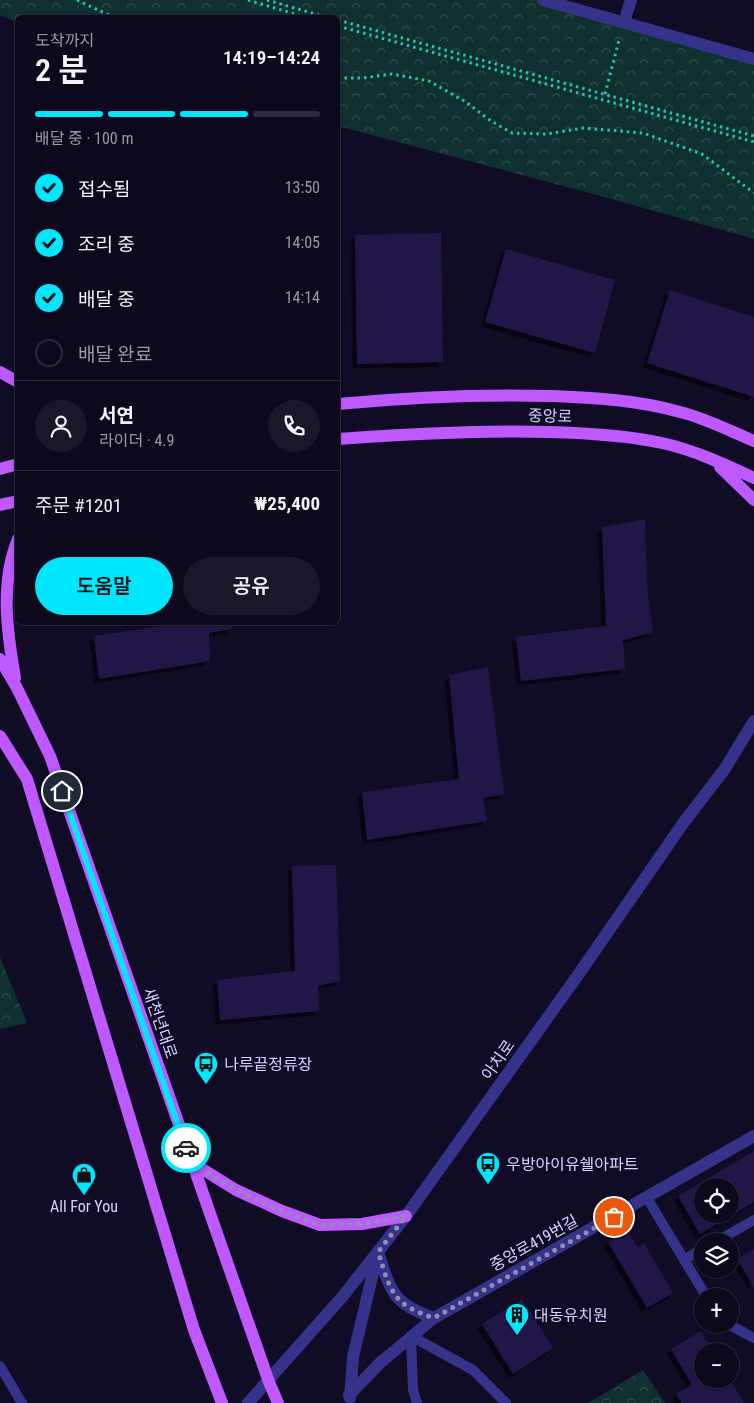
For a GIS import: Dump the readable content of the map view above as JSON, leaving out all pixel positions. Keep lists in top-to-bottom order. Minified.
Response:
{"streets":{"main road":["중앙로","새천년대로"],"street":["아치로","중앙로419번길"]},"crossings":[["새천년대로","아치로"]],"places":{"bus stop":["나루끝정류장","우방아이유쉘아파트"],"shop":["All For You"],"building":["대동유치원"]},"page":{"heading":["2 분","도착까지","14:19–14:24"],"panel":["서연","라이더 · 4.9","주문 #1201","₩25,400"],"bar":"배달 중 · 100 m","list":[["접수됨","13:50"],["조리 중","14:05"],["배달 중","14:14"],"배달 완료"],"buttons":["도움말","공유"],"map_buttons":["+","−"]}}
